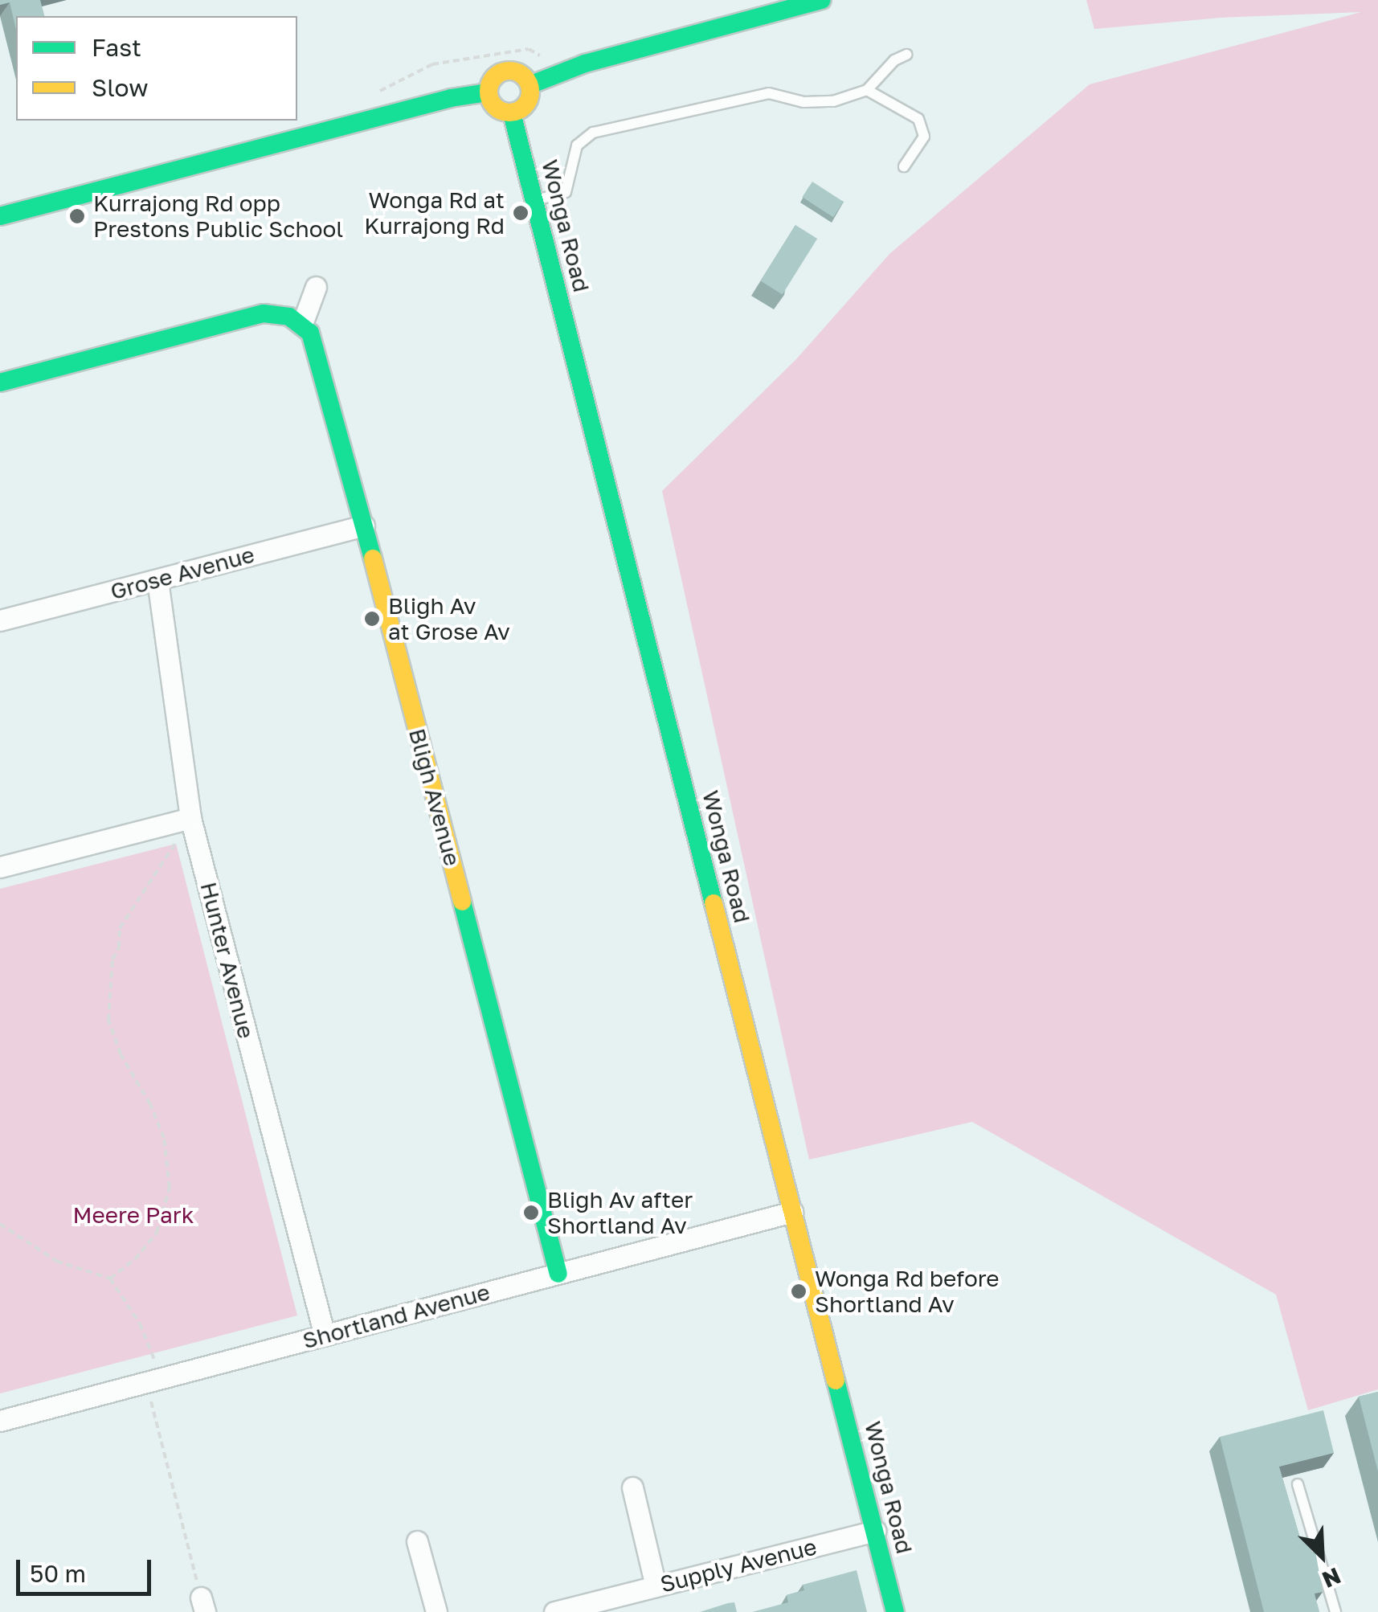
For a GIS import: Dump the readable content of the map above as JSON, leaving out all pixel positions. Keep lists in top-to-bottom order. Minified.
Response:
{"streets":{"street":["Wonga Road","Grose Avenue","Bligh Avenue","Hunter Avenue","Shortland Avenue","Supply Avenue"]},"crossings":[["Wonga Road","Shortland Avenue"],["Wonga Road","Supply Avenue"],["Grose Avenue","Bligh Avenue"],["Grose Avenue","Hunter Avenue"],["Bligh Avenue","Shortland Avenue"],["Hunter Avenue","Shortland Avenue"]],"parks":["Meere Park"],"places":["Wonga Rd at Kurrajong Rd","Kurrajong Rd opp Prestons Public School","Bligh Av at Grose Av","Bligh Av after Shortland Av","Wonga Rd before Shortland Av"],"legend":["Fast","Slow"],"scale_bar":"50 m","north":"bottom right"}
